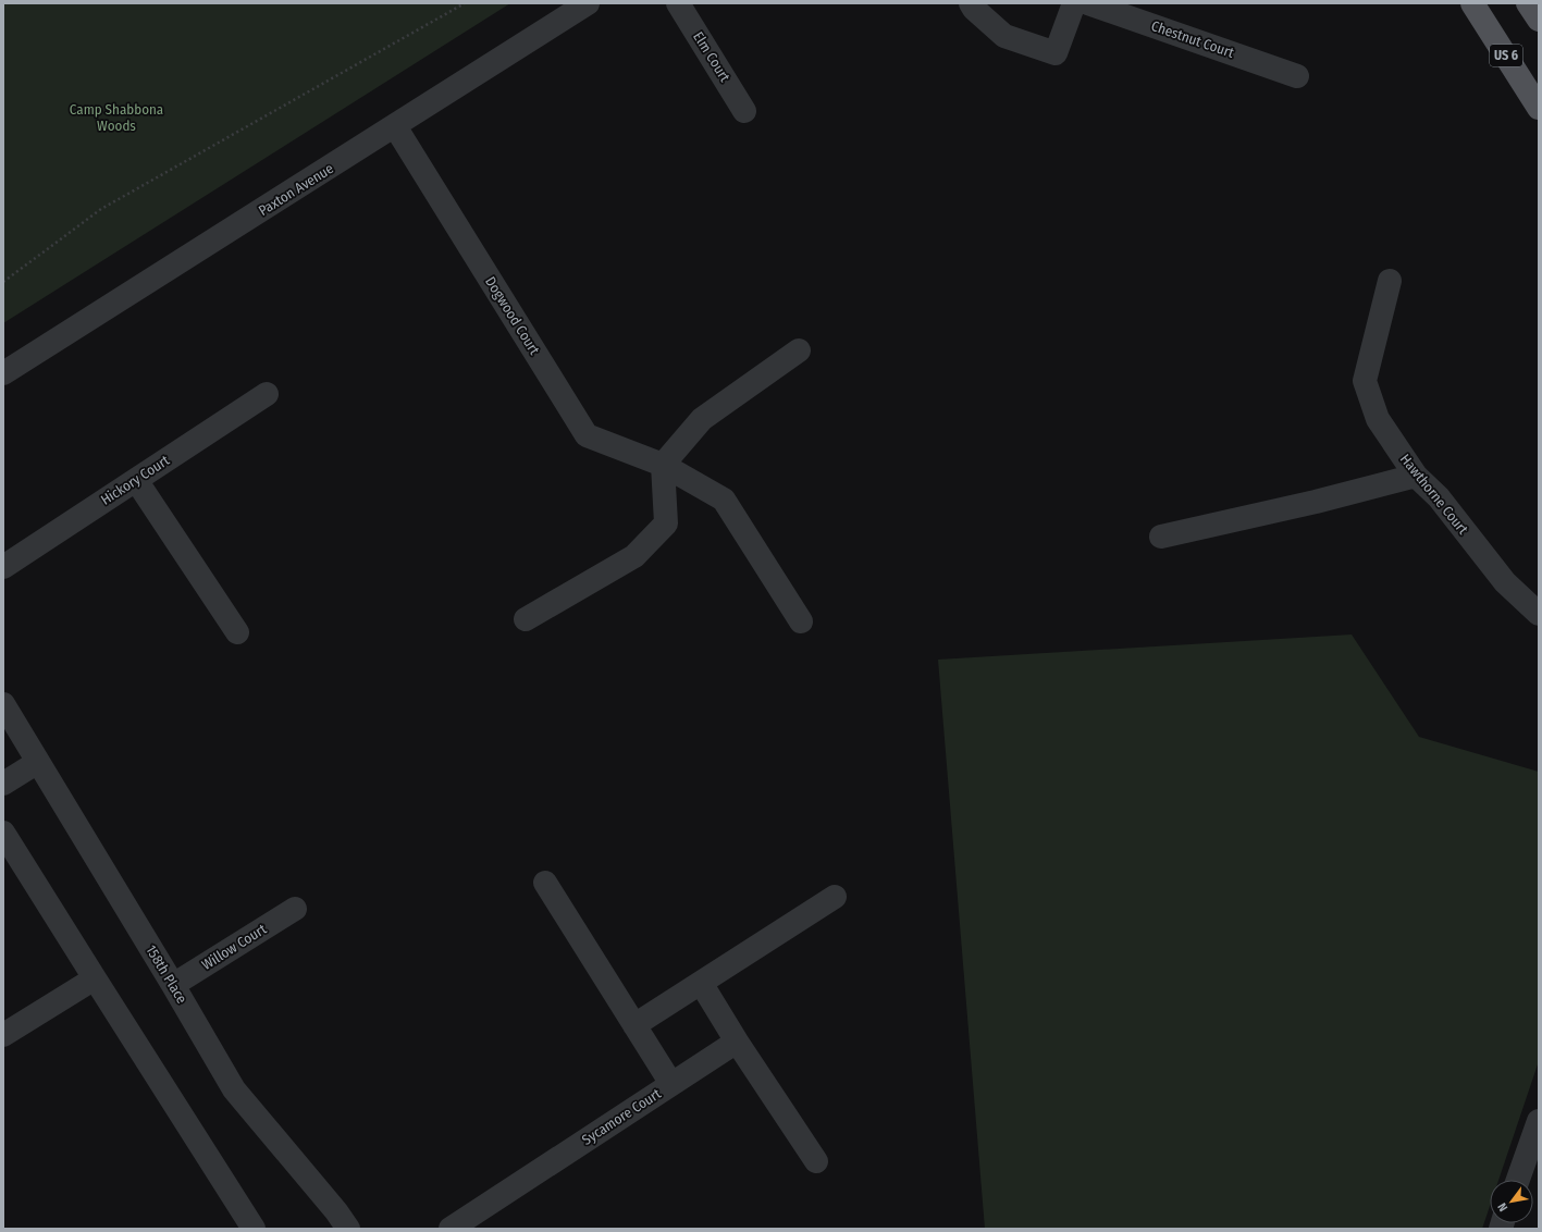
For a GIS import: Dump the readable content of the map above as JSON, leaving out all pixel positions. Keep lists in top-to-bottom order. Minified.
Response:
{"streets":{"main road":["US 6"],"street":["Chestnut Court","Elm Court","Paxton Avenue","Dogwood Court","Hickory Court","Hawthorne Court","Willow Court","158th Place","Sycamore Court"]},"crossings":[["Paxton Avenue","Dogwood Court"],["Willow Court","158th Place"]],"parks":["Camp Shabbona Woods"],"north":"bottom left"}
